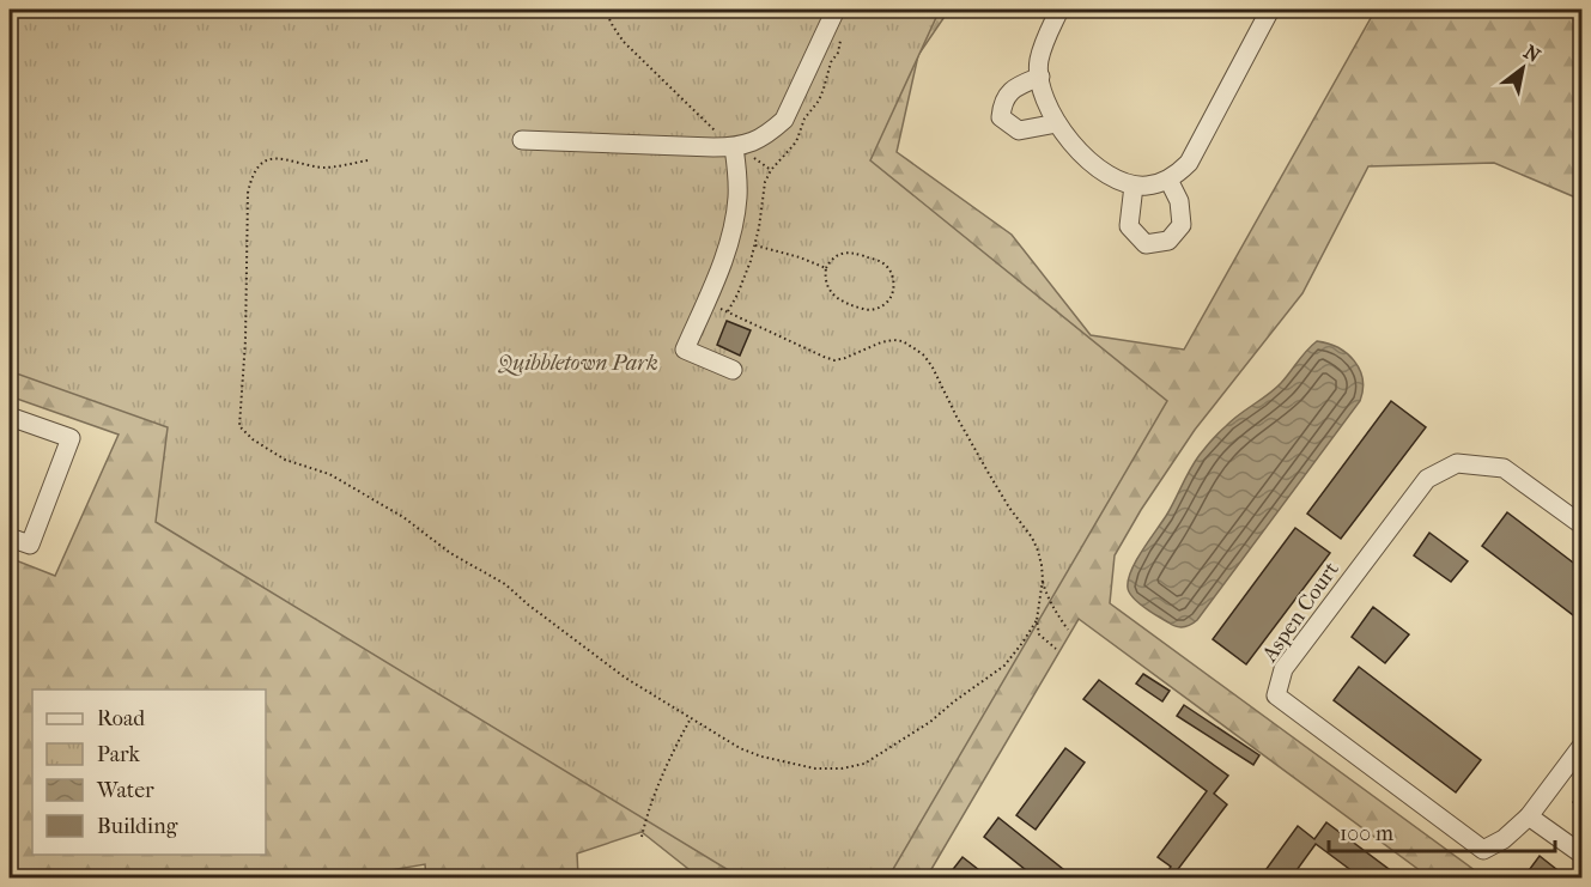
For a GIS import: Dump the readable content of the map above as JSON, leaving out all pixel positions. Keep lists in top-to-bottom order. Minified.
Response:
{"streets":{"street":["Aspen Court"]},"parks":["Quibbletown Park"],"legend":["Road","Park","Water","Building"],"scale_bar":"100 m","north":"top right"}
